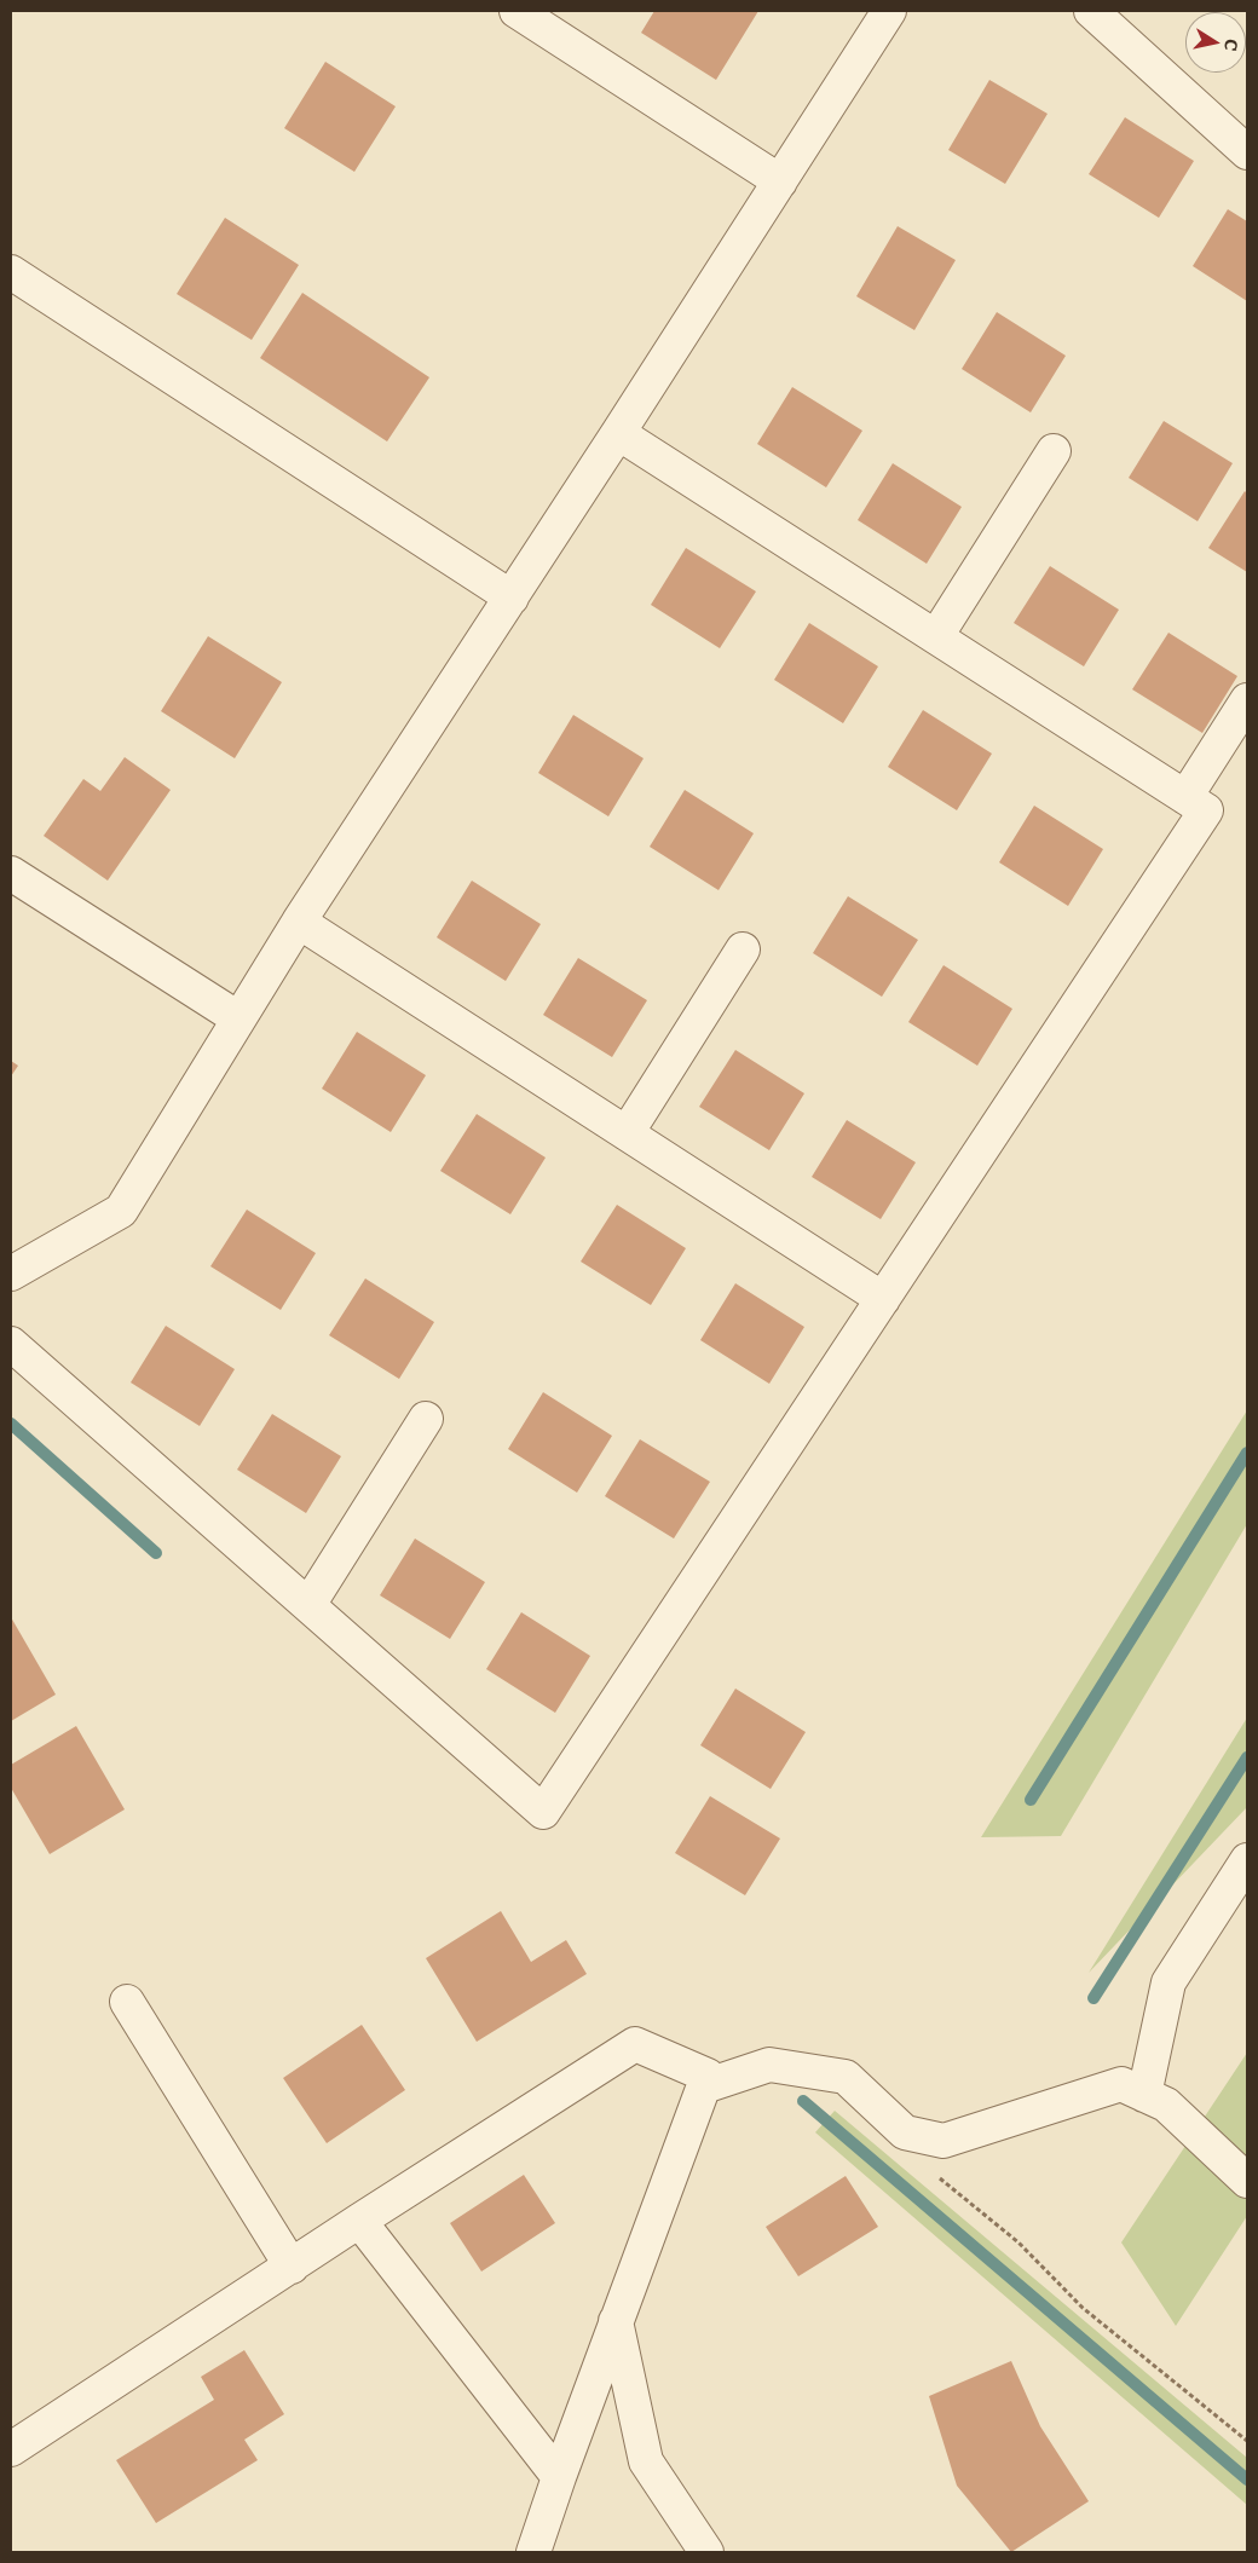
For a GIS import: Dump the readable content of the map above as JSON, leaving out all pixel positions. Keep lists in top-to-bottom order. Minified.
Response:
{"north":"right"}
